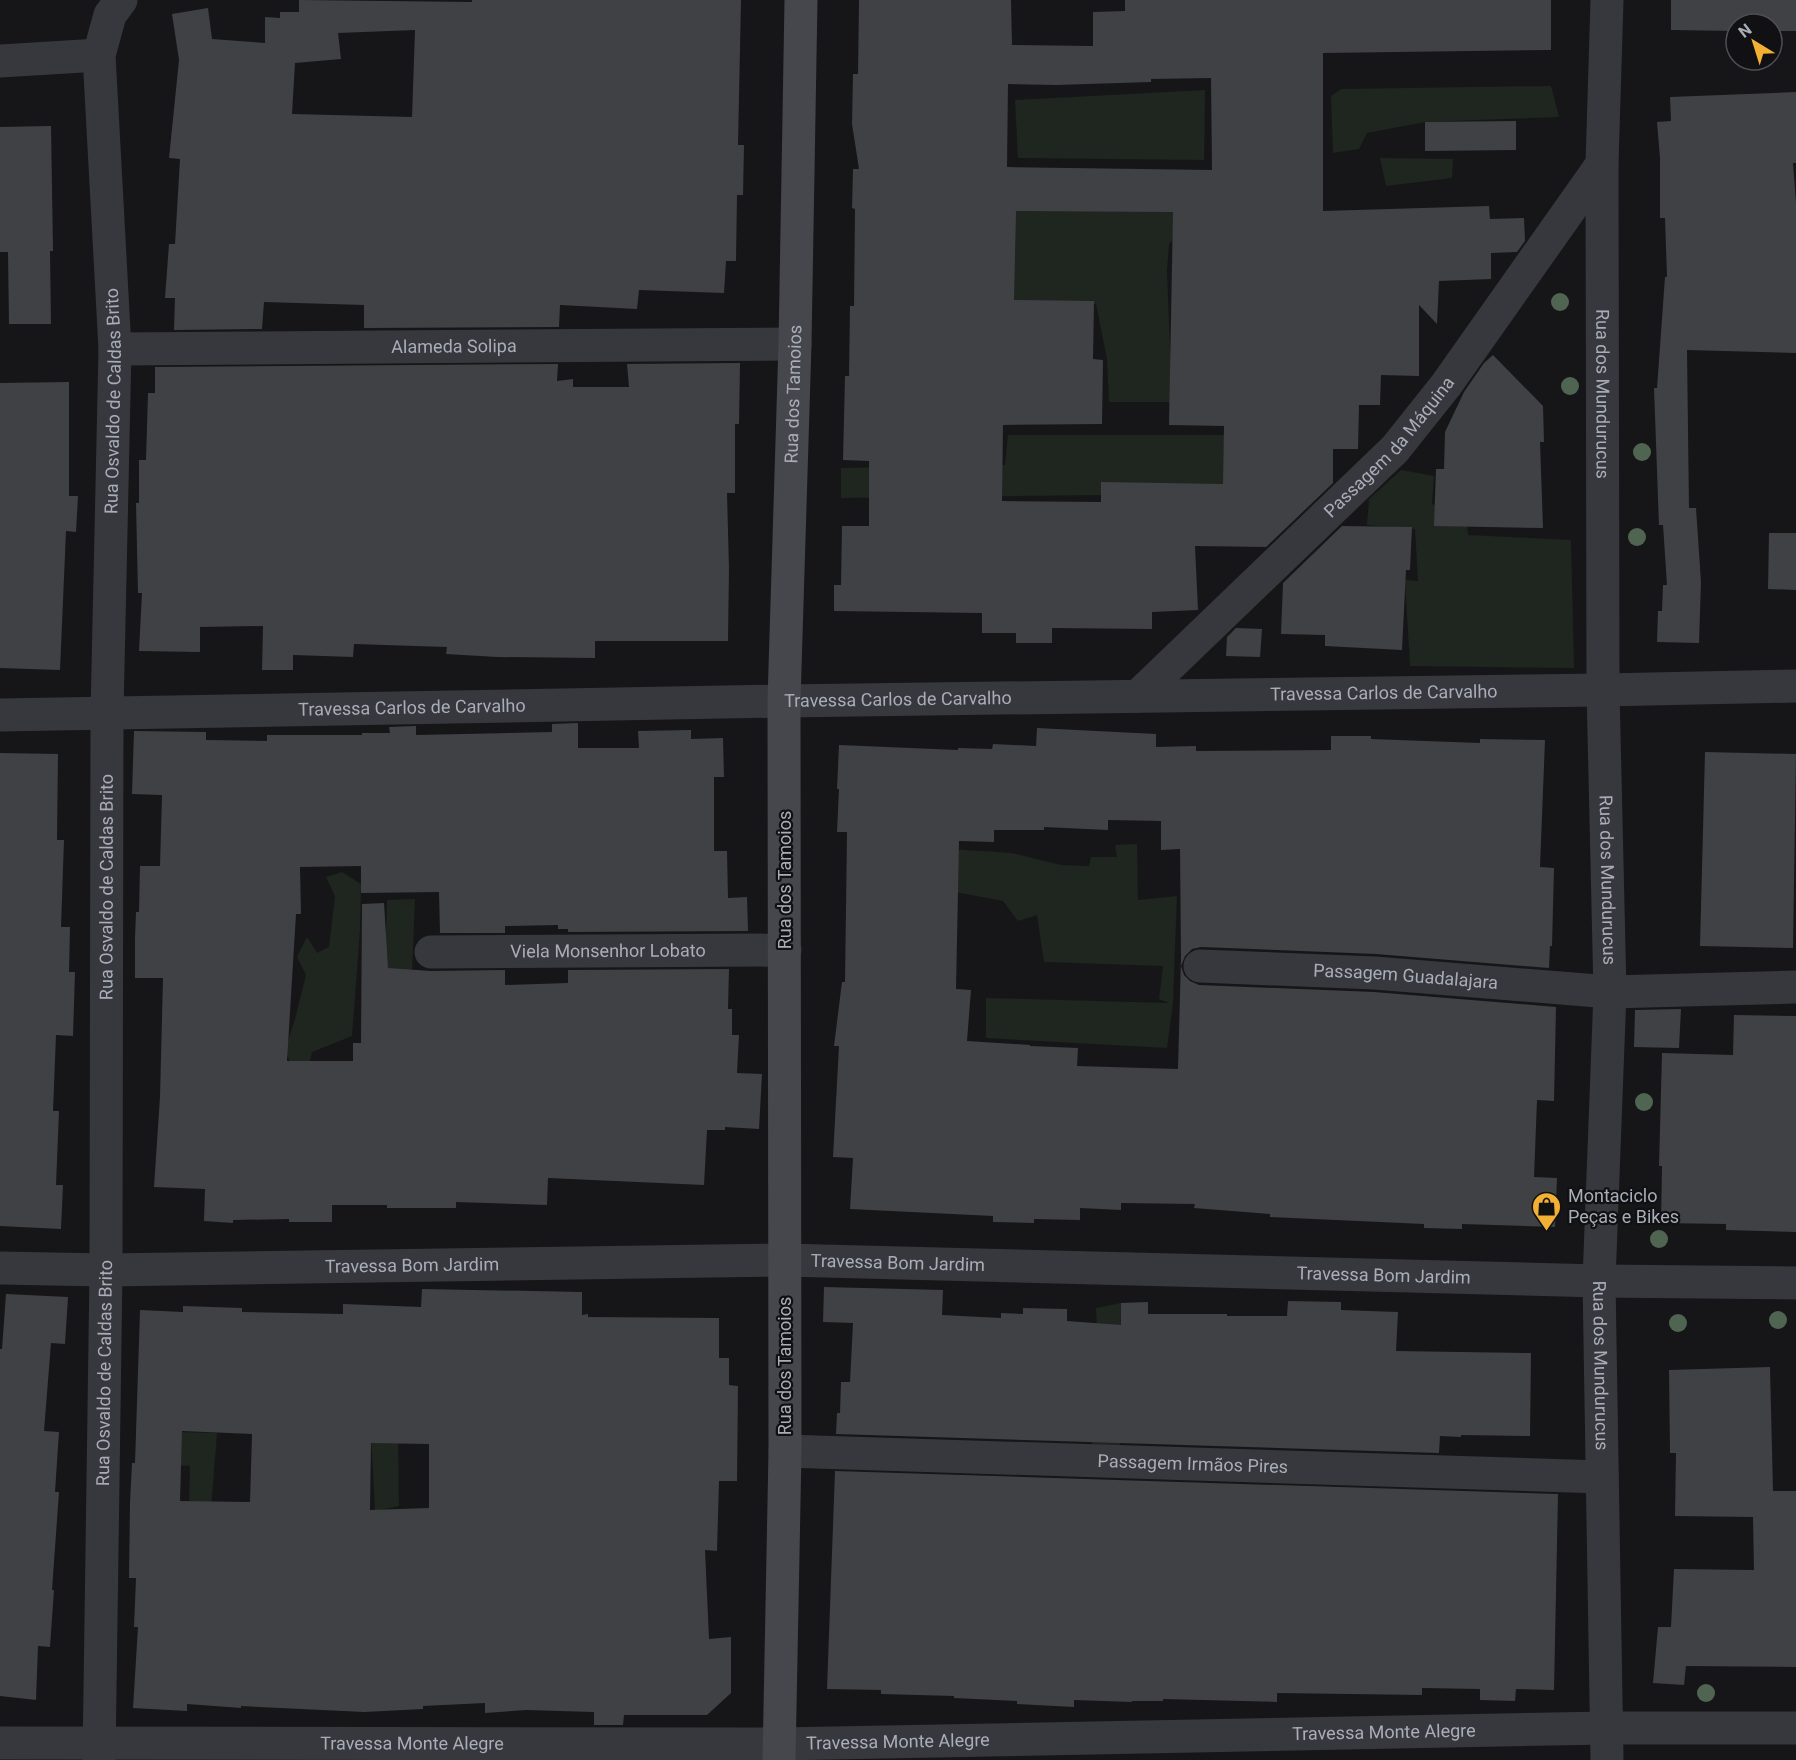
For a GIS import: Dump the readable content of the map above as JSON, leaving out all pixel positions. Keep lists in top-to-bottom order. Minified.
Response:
{"streets":{"street":["Alameda Solipa","Rua dos Tamoios","Rua dos Mundurucus","Rua Osvaldo de Caldas Brito","Passagem da Máquina","Travessa Carlos de Carvalho","Viela Monsenhor Lobato","Passagem Guadalajara","Travessa Bom Jardim","Passagem Irmãos Pires","Travessa Monte Alegre"]},"crossings":[["Alameda Solipa","Rua dos Tamoios"],["Alameda Solipa","Rua Osvaldo de Caldas Brito"],["Rua dos Tamoios","Travessa Carlos de Carvalho"],["Rua dos Tamoios","Viela Monsenhor Lobato"],["Rua dos Tamoios","Travessa Bom Jardim"],["Rua dos Tamoios","Passagem Irmãos Pires"],["Rua dos Tamoios","Travessa Monte Alegre"],["Rua dos Mundurucus","Passagem da Máquina"],["Rua dos Mundurucus","Travessa Carlos de Carvalho"],["Rua dos Mundurucus","Passagem Guadalajara"],["Rua dos Mundurucus","Travessa Bom Jardim"],["Rua dos Mundurucus","Passagem Irmãos Pires"],["Rua dos Mundurucus","Travessa Monte Alegre"],["Rua Osvaldo de Caldas Brito","Travessa Carlos de Carvalho"],["Rua Osvaldo de Caldas Brito","Travessa Bom Jardim"],["Rua Osvaldo de Caldas Brito","Travessa Monte Alegre"],["Passagem da Máquina","Travessa Carlos de Carvalho"]],"places":{"shop":["Montaciclo Peças e Bikes"]},"north":"top left"}
